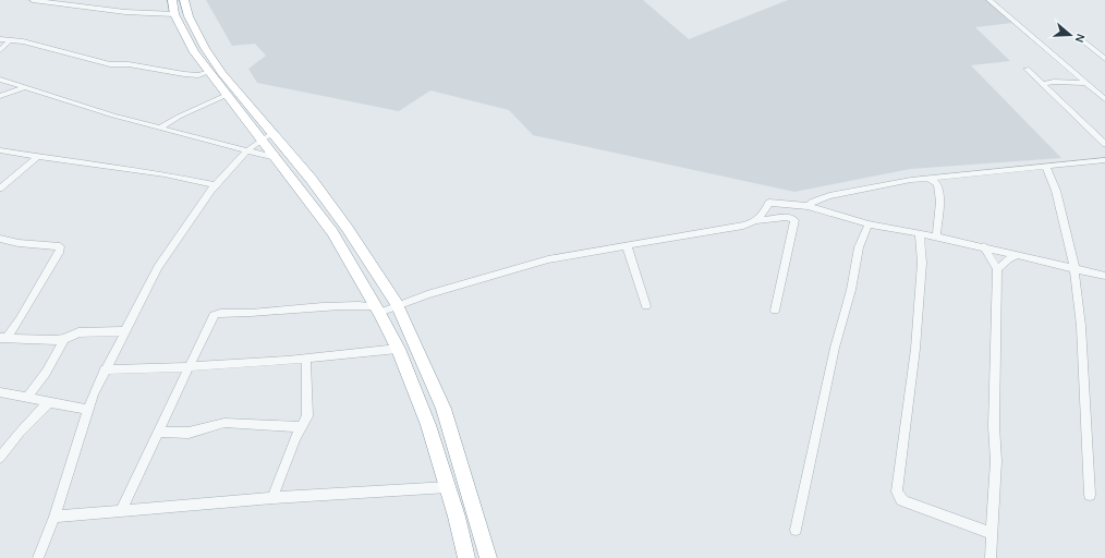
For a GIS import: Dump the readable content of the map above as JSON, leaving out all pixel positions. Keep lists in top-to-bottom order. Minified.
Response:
{"north":"right"}
